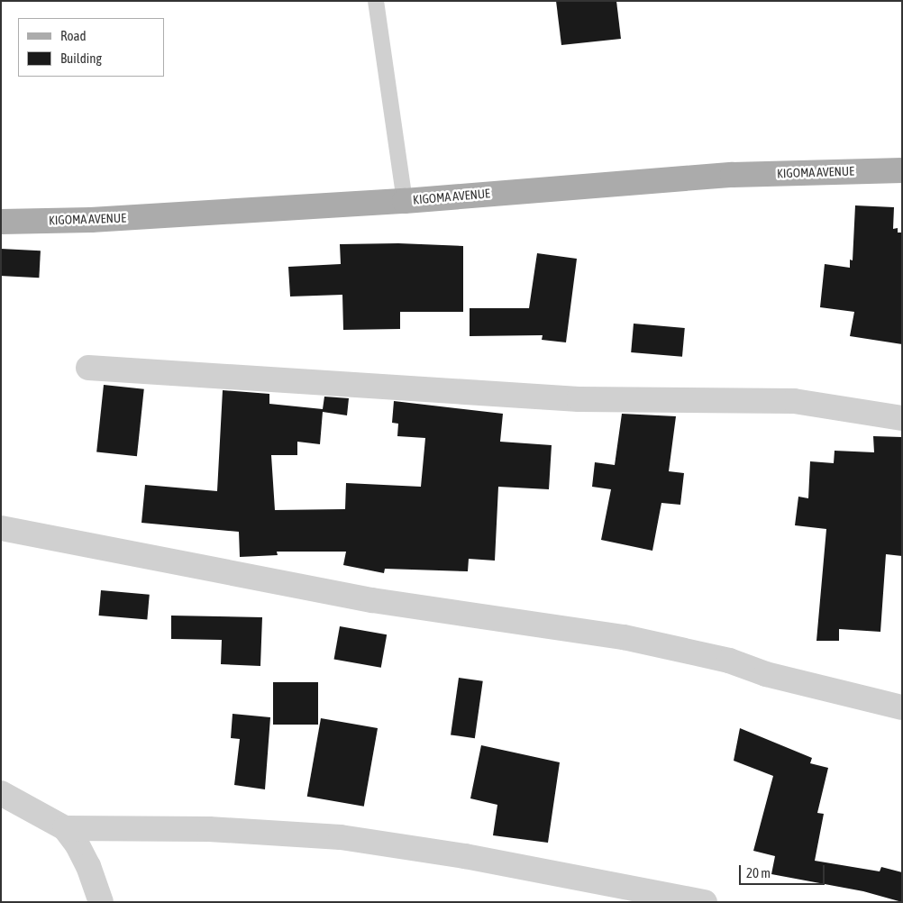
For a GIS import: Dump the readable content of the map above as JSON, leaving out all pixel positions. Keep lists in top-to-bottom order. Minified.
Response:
{"streets":{"main road":["KIGOMA AVENUE"]},"legend":["Road","Building"],"scale_bar":"20 m"}
